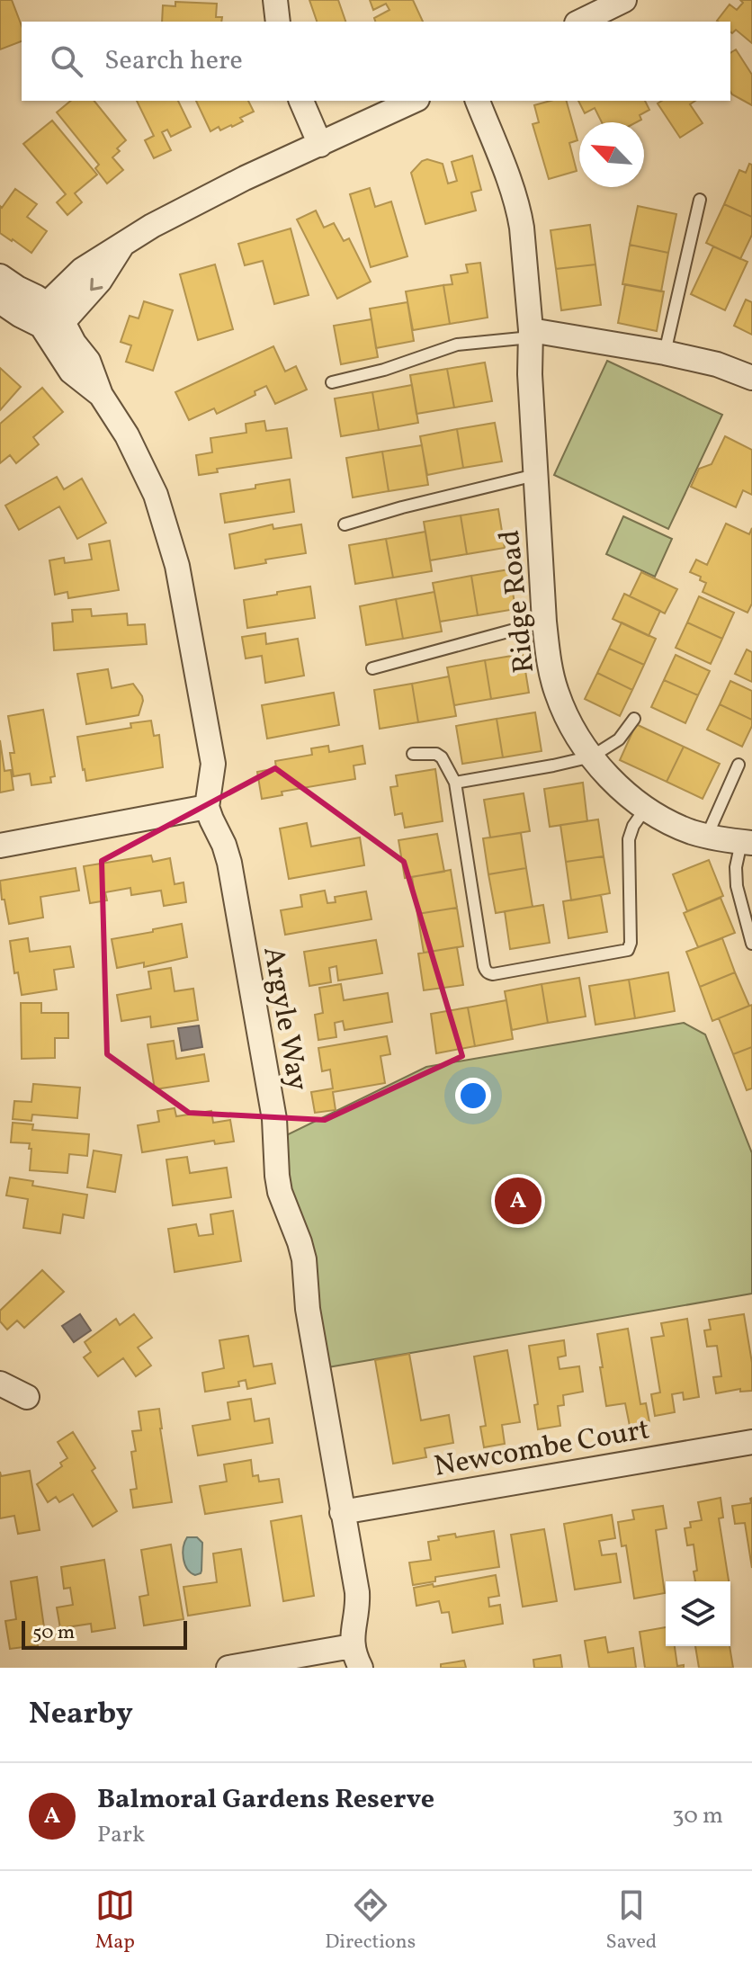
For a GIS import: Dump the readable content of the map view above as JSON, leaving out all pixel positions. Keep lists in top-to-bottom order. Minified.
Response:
{"streets":{"street":["Ridge Road","Argyle Way","Newcombe Court"]},"crossings":[["Argyle Way","Newcombe Court"]],"scale_bar":"50 m","north":"top left","page":{"search":"Search here","pins":"A","scale":"50 m","heading":"Nearby","list":[{"mark":"A","name":"Balmoral Gardens Reserve","note":"Park","value":"30 m"}],"nav":["Map","Directions","Saved"]}}
